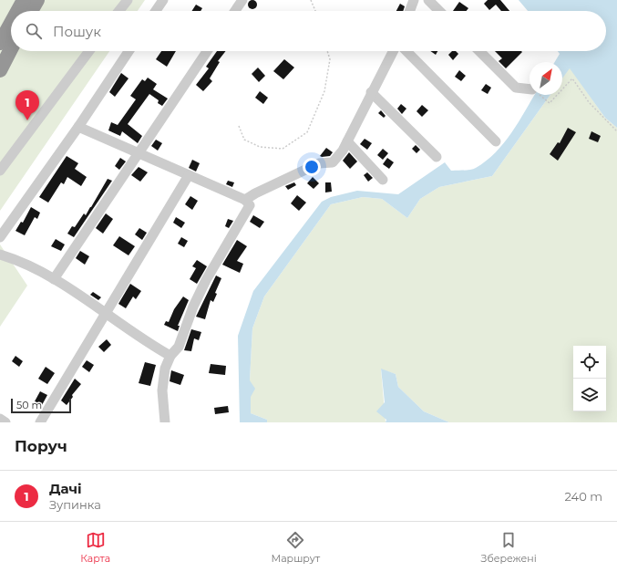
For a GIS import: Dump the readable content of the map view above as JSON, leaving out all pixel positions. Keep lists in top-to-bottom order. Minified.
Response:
{"scale_bar":"50 m","north":"top right","page":{"search":"Пошук","pins":"1","scale":"50 m","heading":"Поруч","list":[{"mark":"1","name":"Дачі","note":"Зупинка","value":"240 m"}],"nav":["Карта","Маршрут","Збережені"]}}
